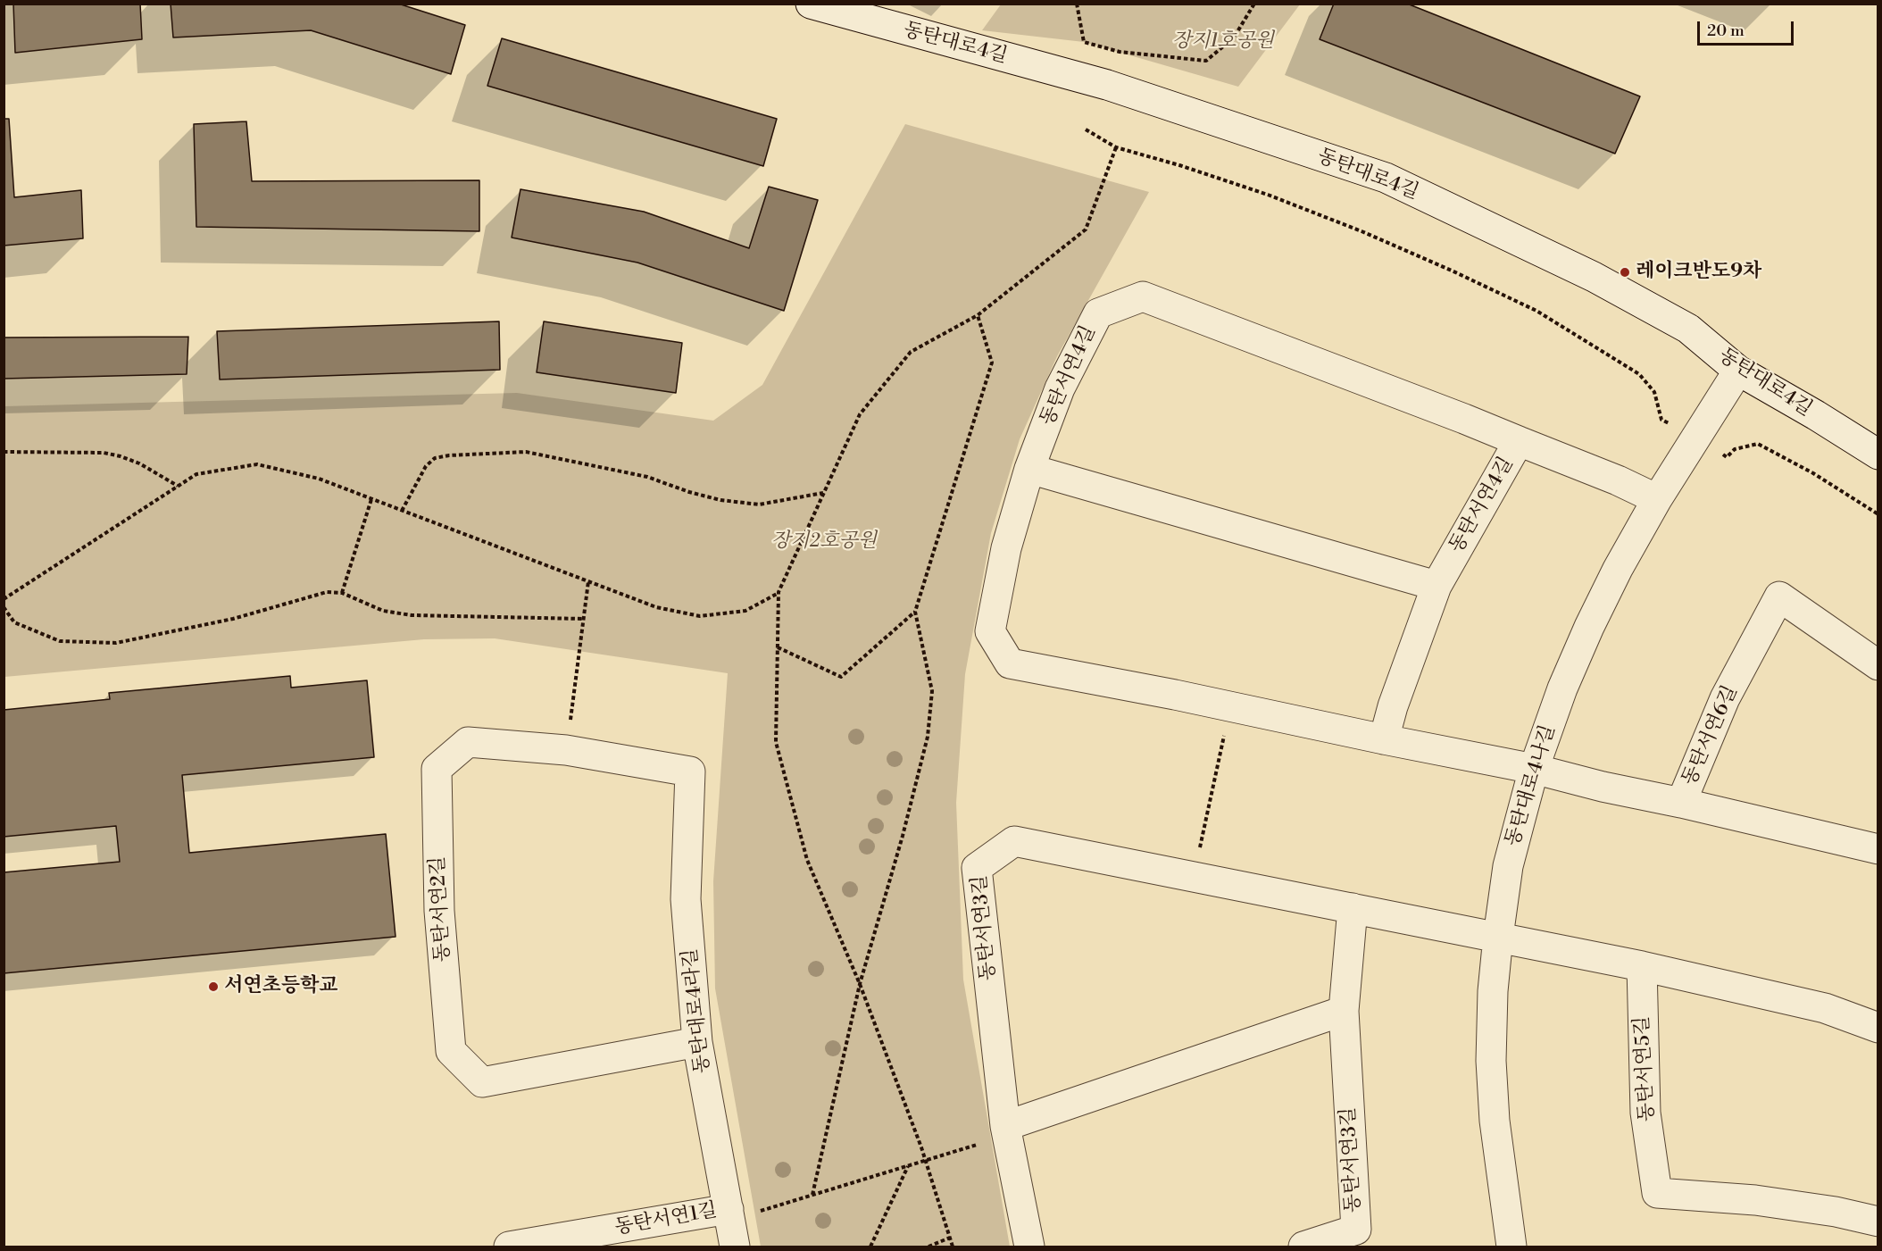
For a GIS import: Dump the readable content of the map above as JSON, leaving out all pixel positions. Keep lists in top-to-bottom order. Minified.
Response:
{"streets":{"street":["동탄대로4길","동탄서연4길","동탄서연6길","동탄대로4나길","동탄서연2길","동탄서연3길","동탄대로4라길","동탄서연5길","동탄서연1길"]},"crossings":[["동탄대로4길","동탄대로4나길"],["동탄서연4길","동탄서연6길"],["동탄서연4길","동탄대로4나길"],["동탄대로4나길","동탄서연3길"],["동탄서연2길","동탄대로4라길"],["동탄서연3길","동탄서연5길"],["동탄대로4라길","동탄서연1길"]],"parks":["장지1호공원","장지2호공원"],"places":["레이크반도9차","서연초등학교"],"scale_bar":"20 m"}
